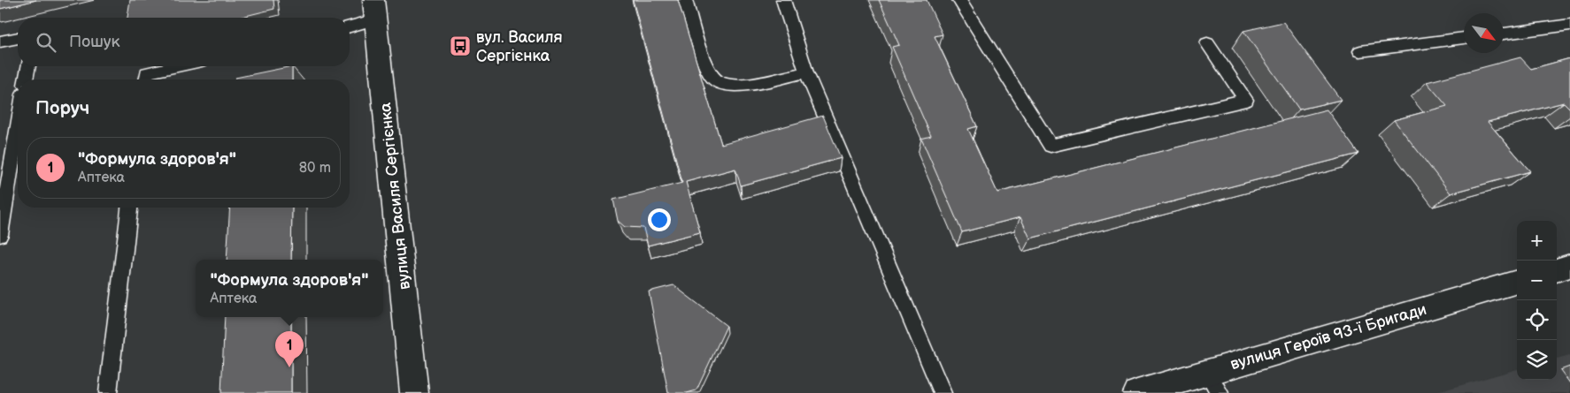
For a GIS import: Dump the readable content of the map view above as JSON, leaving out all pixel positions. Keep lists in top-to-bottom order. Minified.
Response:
{"streets":{"main road":["вулиця Василя Сергієнка","вулиця Героїв 93-ї Бригади"]},"places":{"bus stop":["вул. Василя Сергієнка"]},"north":"bottom right","page":{"search":"Пошук","heading":"Поруч","list":[{"mark":"1","name":"\"Формула здоров'я\"","note":"Аптека","value":"80 m"}],"map_buttons":["+","−"],"popup":["\"Формула здоров'я\"","Аптека"],"pins":"1"}}
